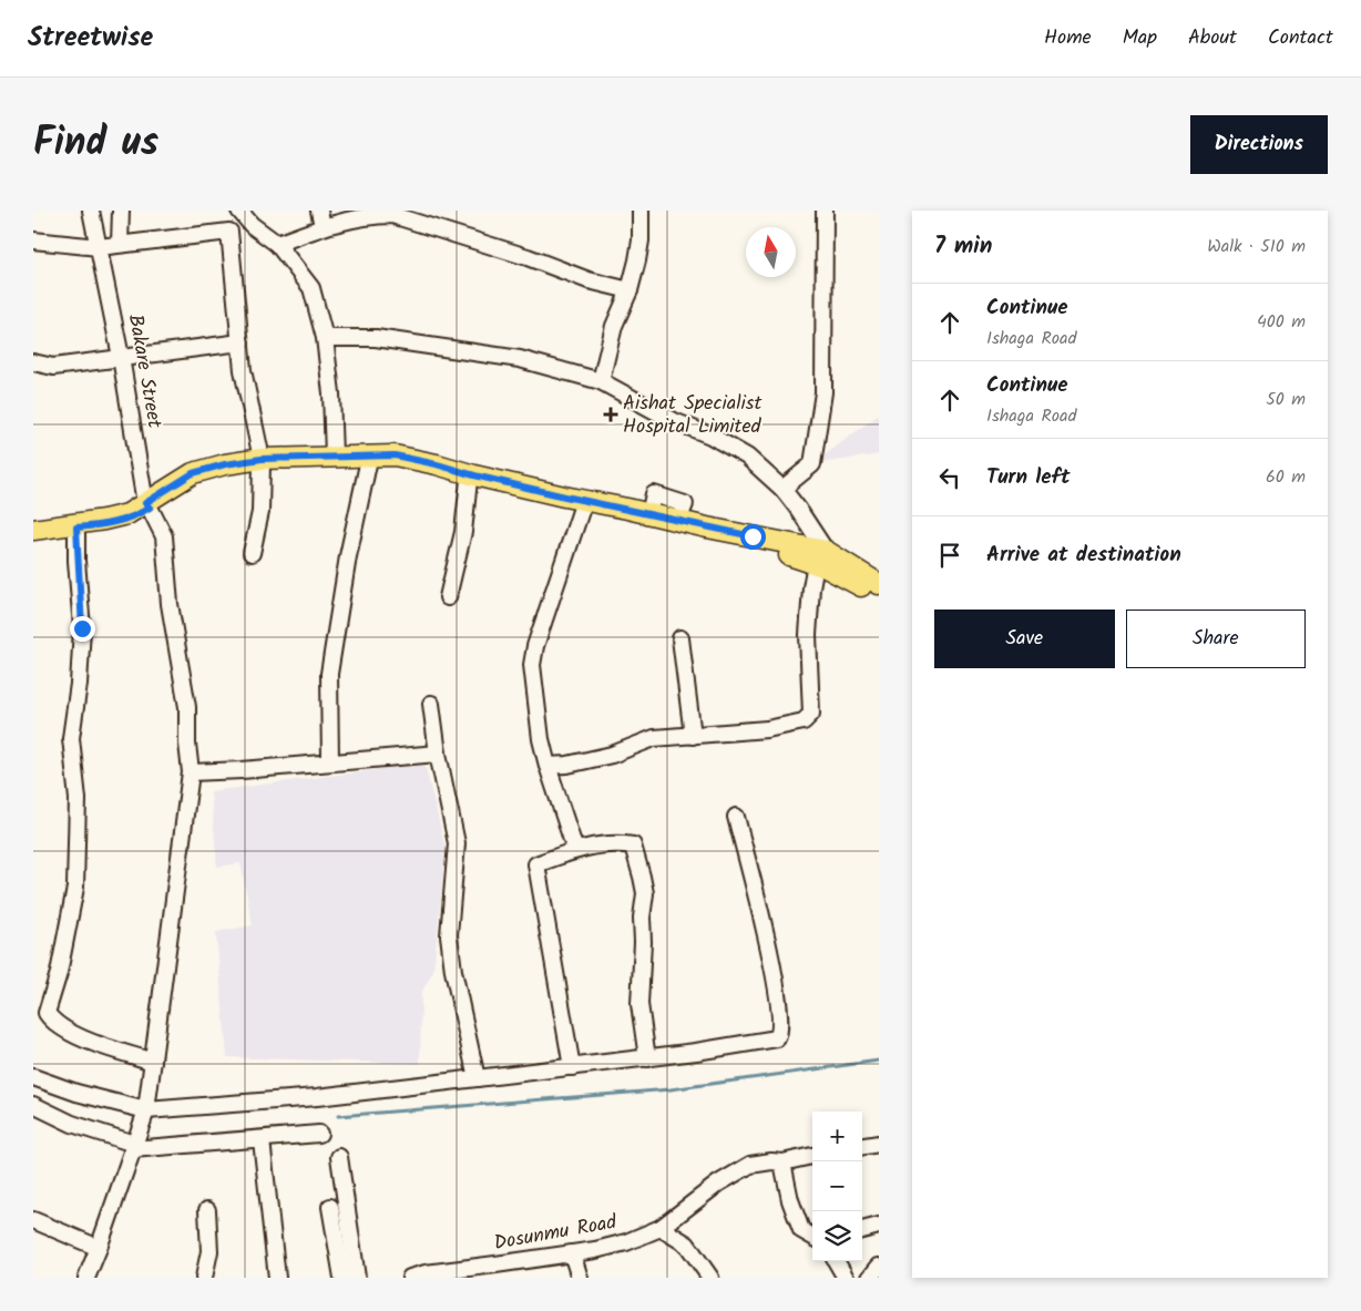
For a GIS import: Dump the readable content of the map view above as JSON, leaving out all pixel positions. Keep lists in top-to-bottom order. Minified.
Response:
{"streets":{"street":["Bakare Street","Dosunmu Road"]},"places":{"health":["Aishat Specialist Hospital Limited"]},"north":"top","page":{"header":"Streetwise","nav":["Home","Map","About","Contact"],"title":"Find us","buttons":["Directions",["Save","Share"]],"heading":["7 min","Walk · 510 m"],"list":[["Continue","Ishaga Road","400 m"],["Continue","Ishaga Road","50 m"],["Turn left","60 m"],"Arrive at destination"],"map_buttons":["+","−"]}}
